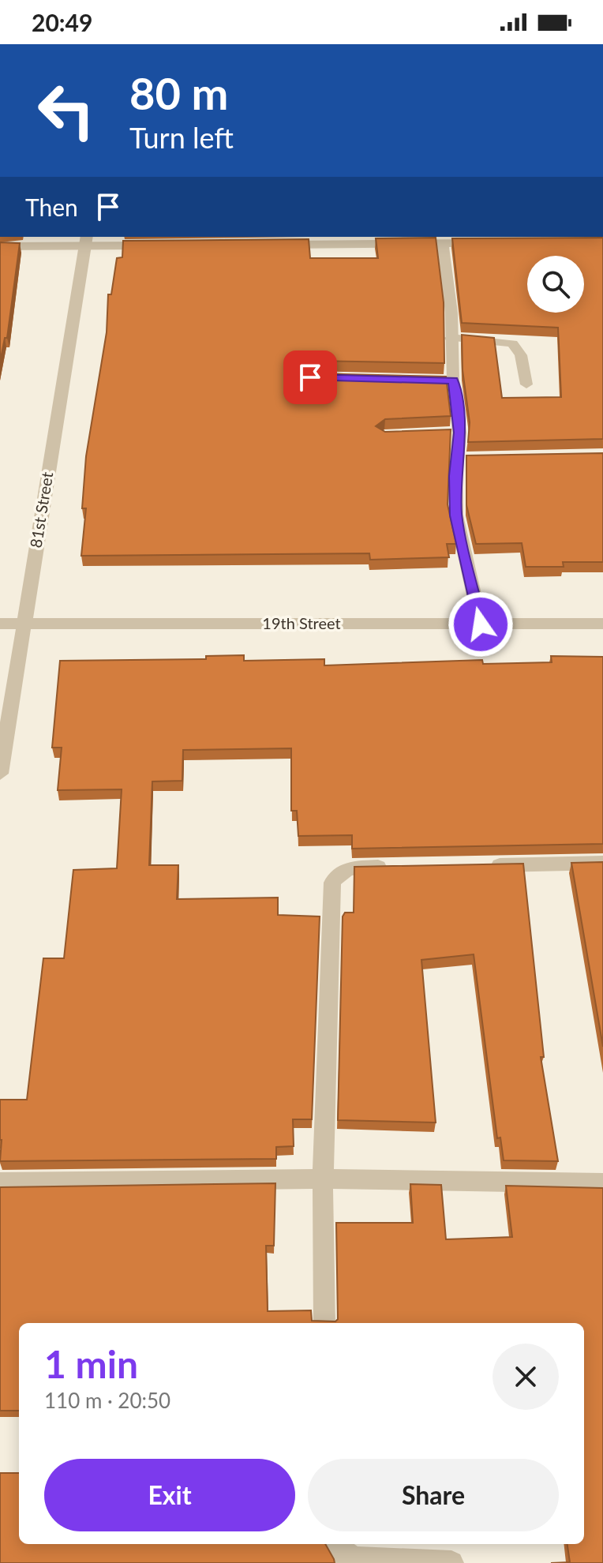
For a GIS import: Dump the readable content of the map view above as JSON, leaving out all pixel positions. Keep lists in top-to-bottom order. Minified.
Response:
{"streets":{"street":["81st Street","19th Street"]},"crossings":[["81st Street","19th Street"]],"page":{"status":"20:49","turn":["80 m","Turn left"],"then":"Then","heading":["1 min","110 m · 20:50"],"buttons":["Exit","Share"]}}
